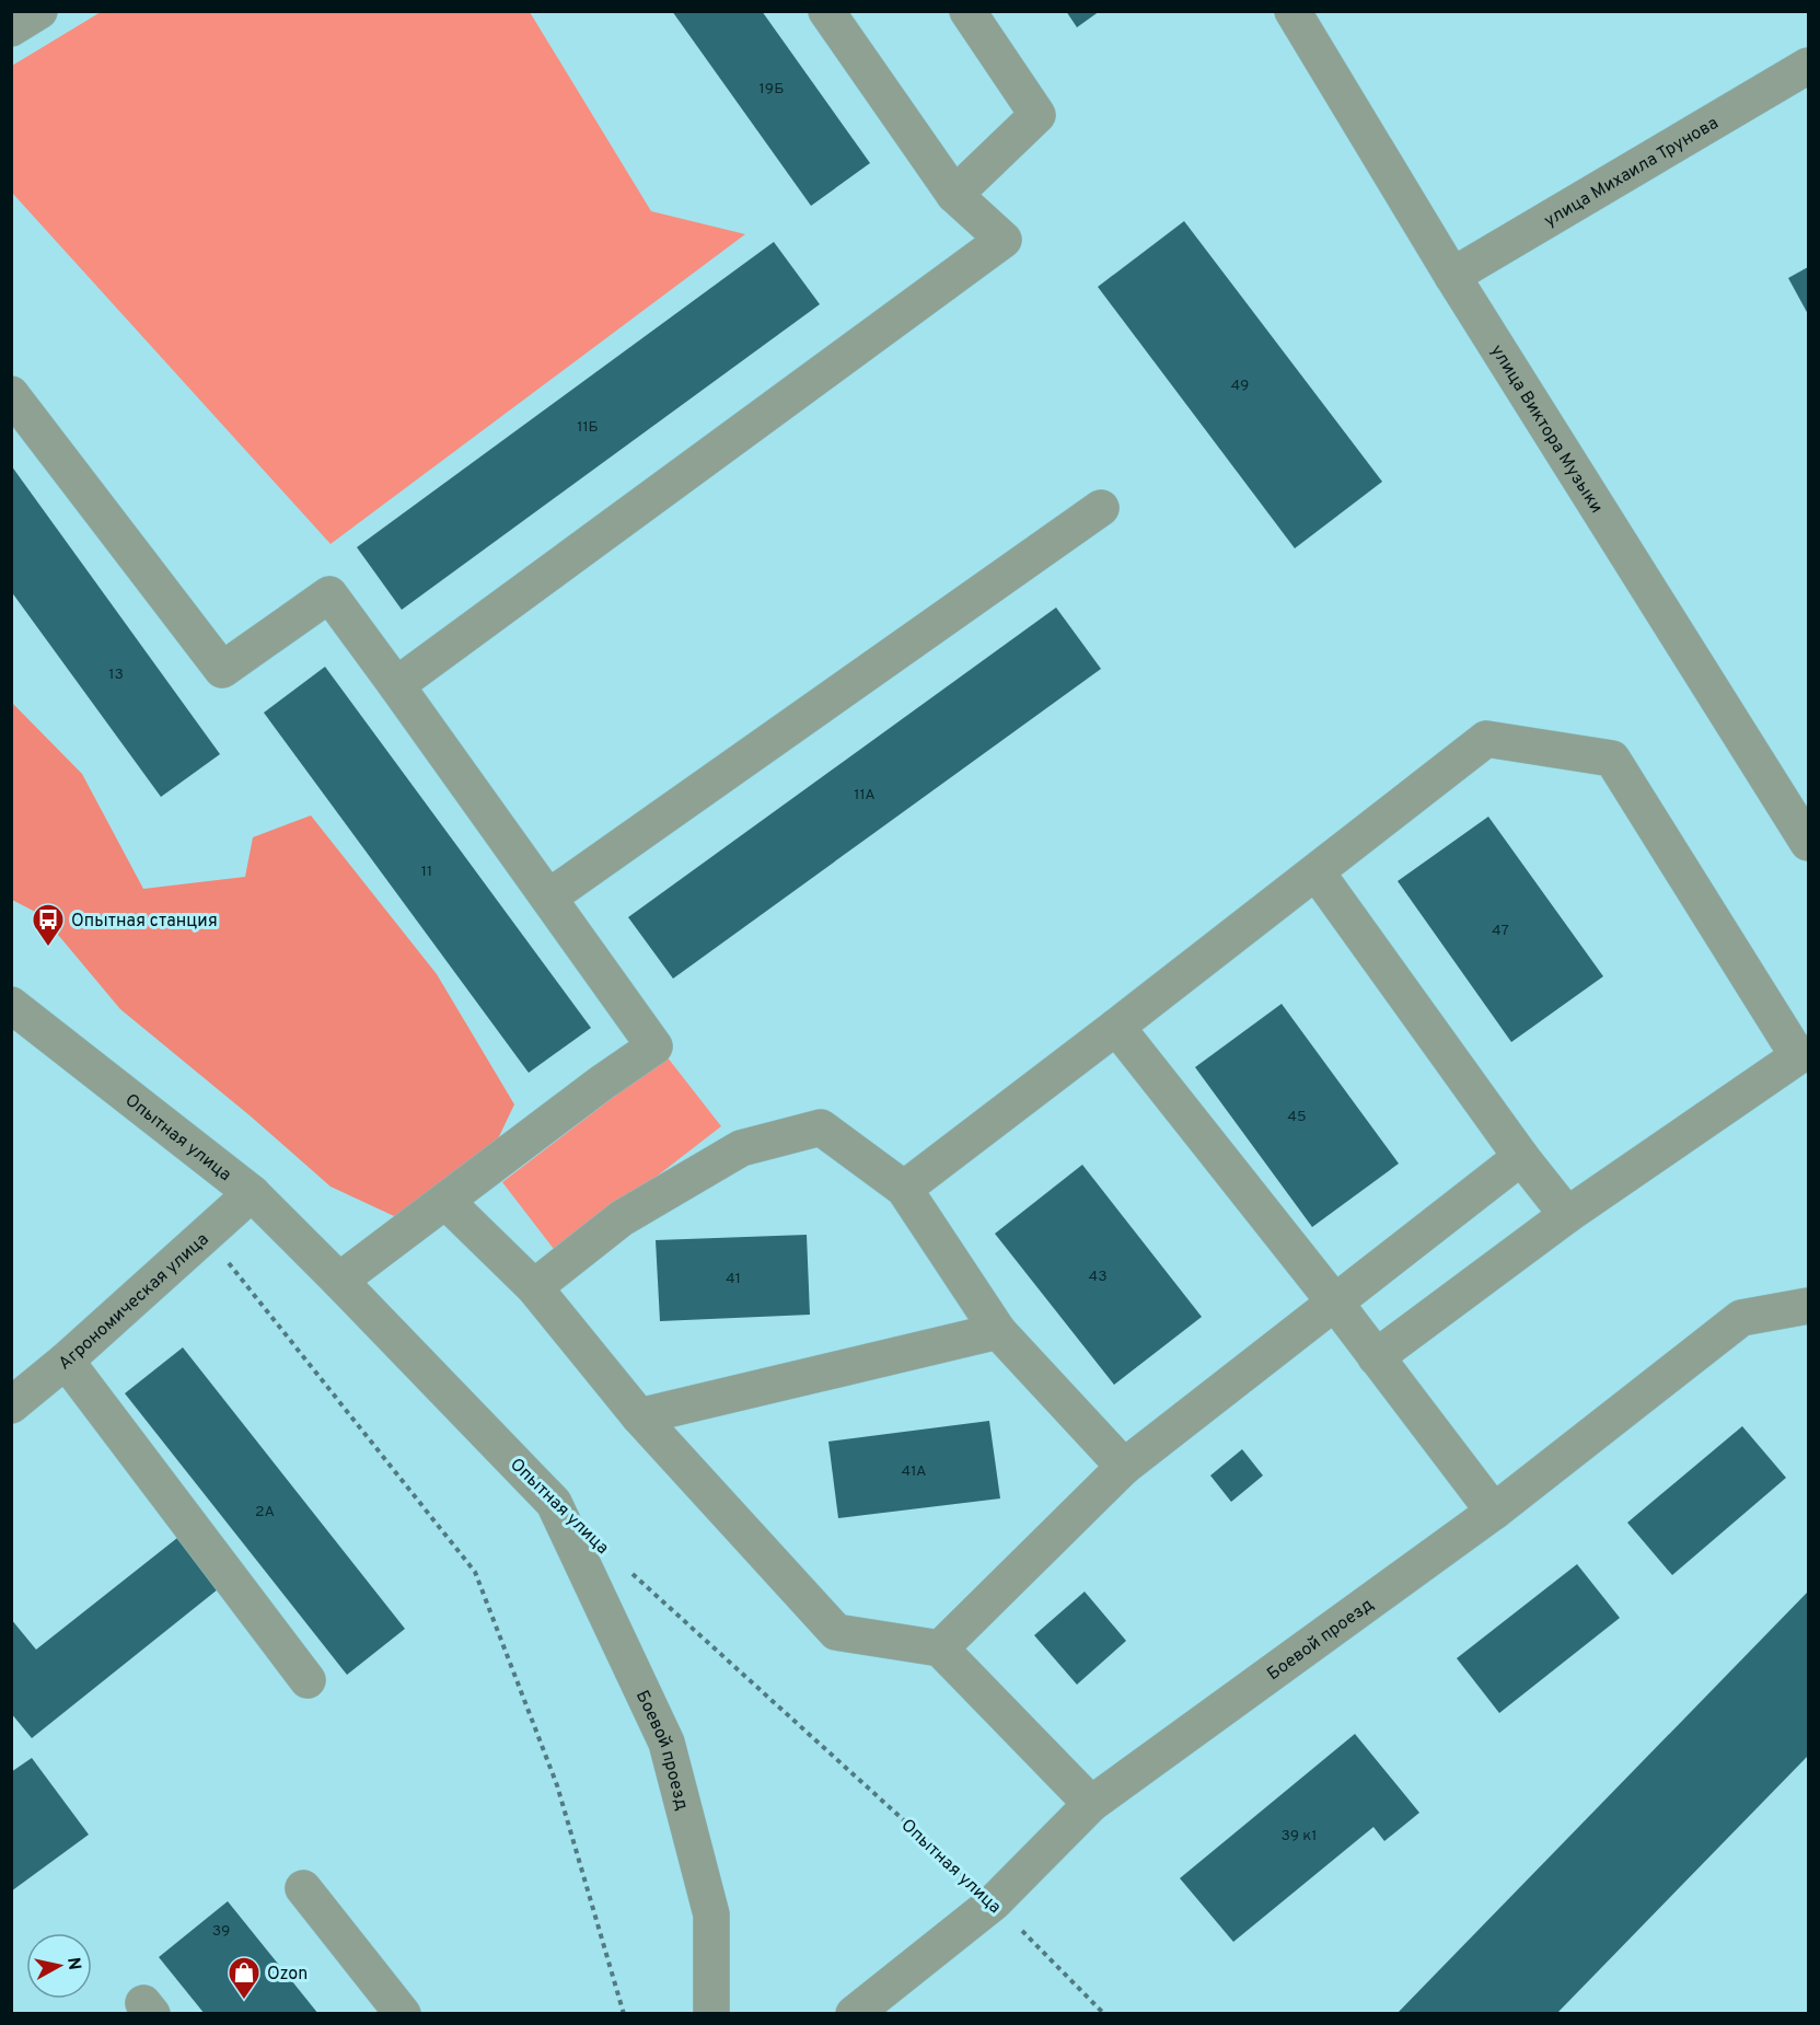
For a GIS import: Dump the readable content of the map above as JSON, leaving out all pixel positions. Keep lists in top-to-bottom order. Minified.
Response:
{"streets":{"street":["улица Михаила Трунова","улица Виктора Музыки","Опытная улица","Агрономическая улица","Боевой проезд"]},"crossings":[["улица Михаила Трунова","улица Виктора Музыки"],["Опытная улица","Агрономическая улица"],["Опытная улица","Боевой проезд"]],"places":{"bus stop":["Опытная станция"],"shop":["Ozon"]},"house_numbers":["19Б","49","11Б","13","11А","11","47","45","43","41","41А","2А","39 к1","39"],"north":"right"}
